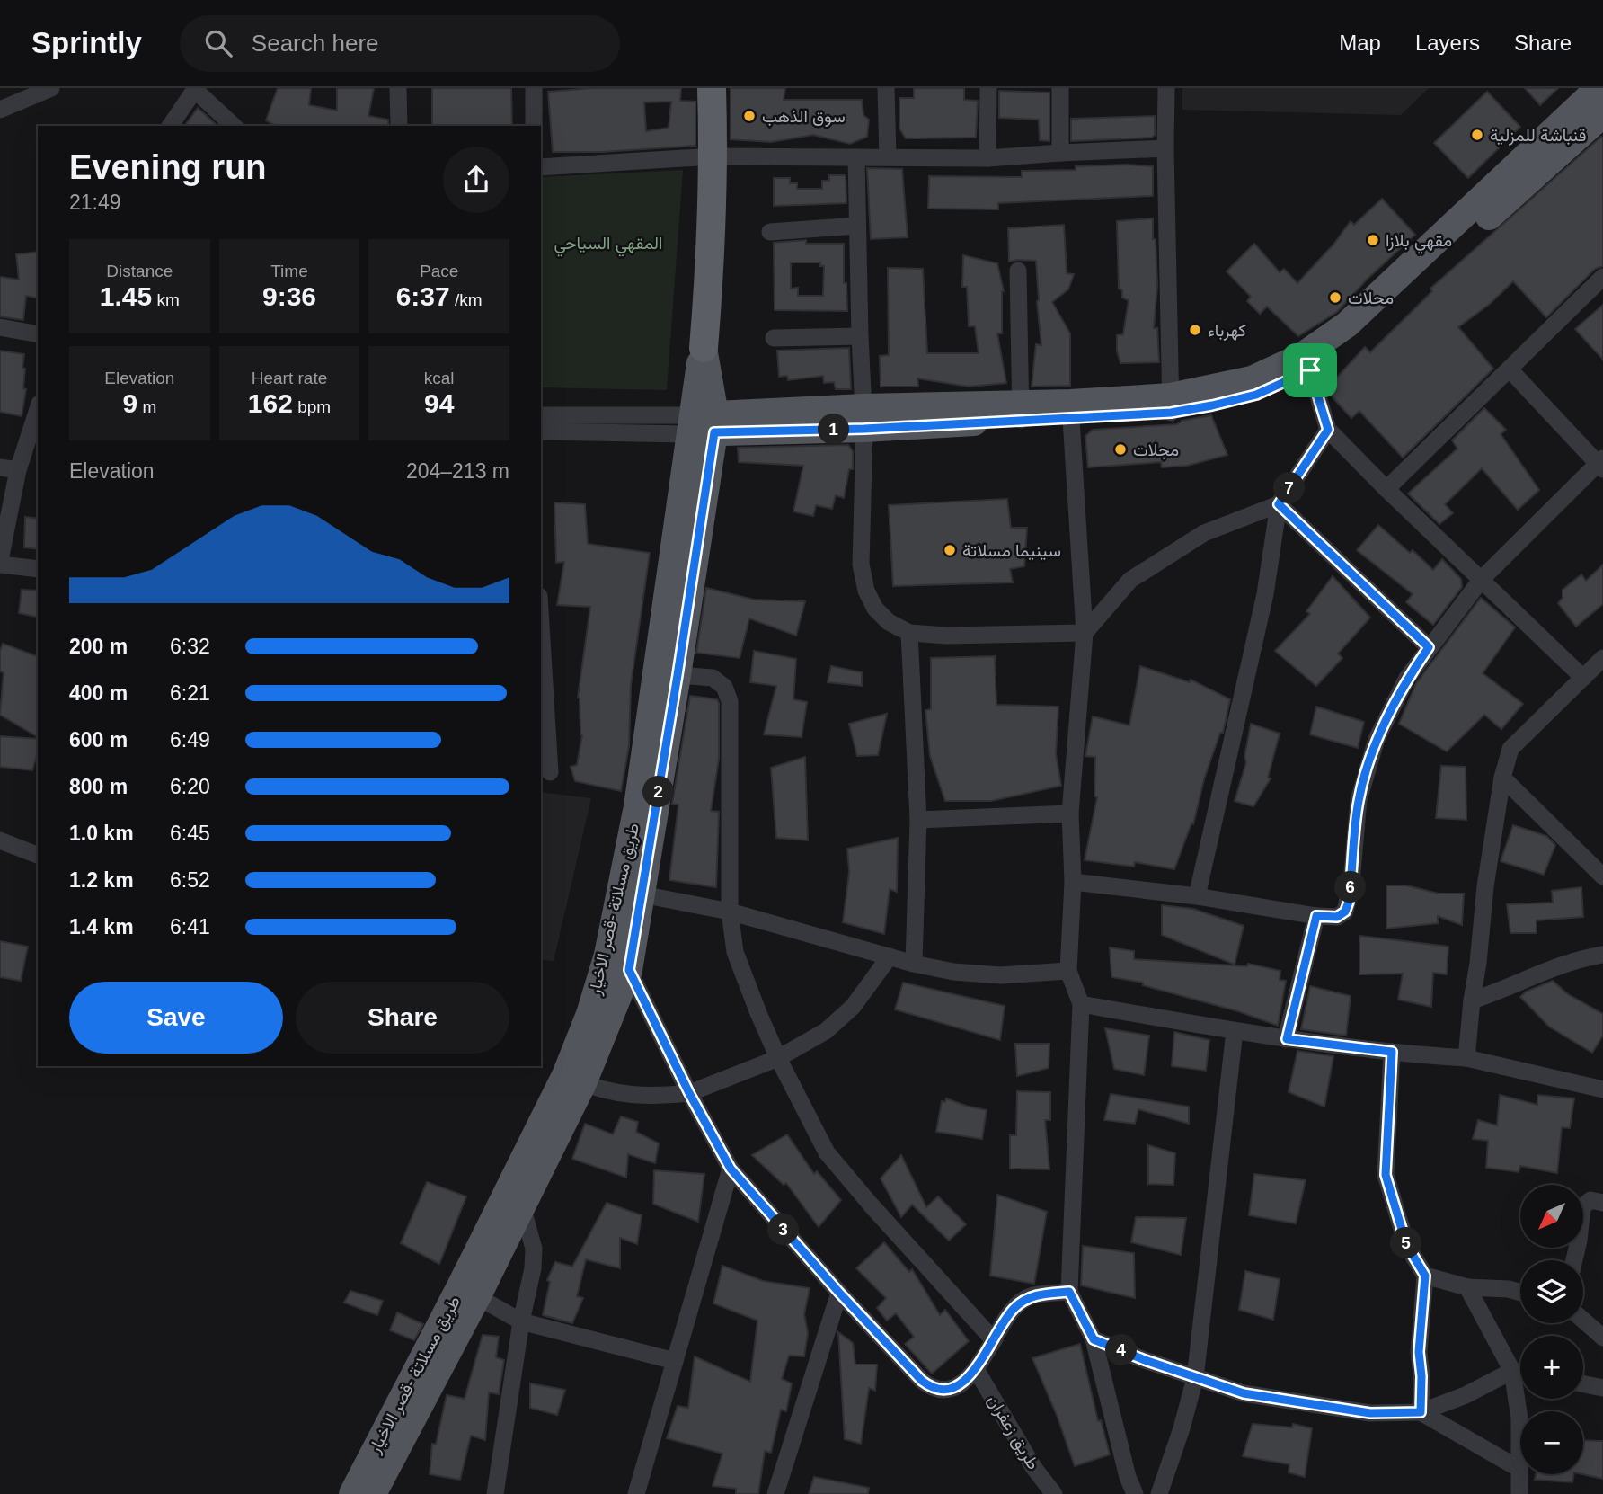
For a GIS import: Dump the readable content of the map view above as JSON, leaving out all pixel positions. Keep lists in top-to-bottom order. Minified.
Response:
{"streets":{"main road":["طريق مسلاتة -قصر الاخيار"],"street":["طريق زعفران"]},"parks":["المقهي السياحي"],"places":["سوق الذهب","قنباشة للمزلية","مقهي بلازا","محلات","كهرباء","مجلات","سينيما مسلاتة"],"north":"bottom left","page":{"header":"Sprintly","search":"Search here","nav":["Map","Layers","Share"],"heading":["Evening run","21:49"],"stats":[["Distance","1.45 km"],["Time","9:36"],["Pace","6:37 /km"],["Elevation","9 m"],["Heart rate","162 bpm"],["kcal","94"]],"pins":["1","7","2","6","3","5","4"],"chart":["Elevation","204–213 m"],"list":[{"name":"200 m","note":"6:32"},{"name":"400 m","note":"6:21"},{"name":"600 m","note":"6:49"},{"name":"800 m","note":"6:20"},{"name":"1.0 km","note":"6:45"},{"name":"1.2 km","note":"6:52"},{"name":"1.4 km","note":"6:41"}],"buttons":["Save","Share"],"map_buttons":["+","−"]}}
